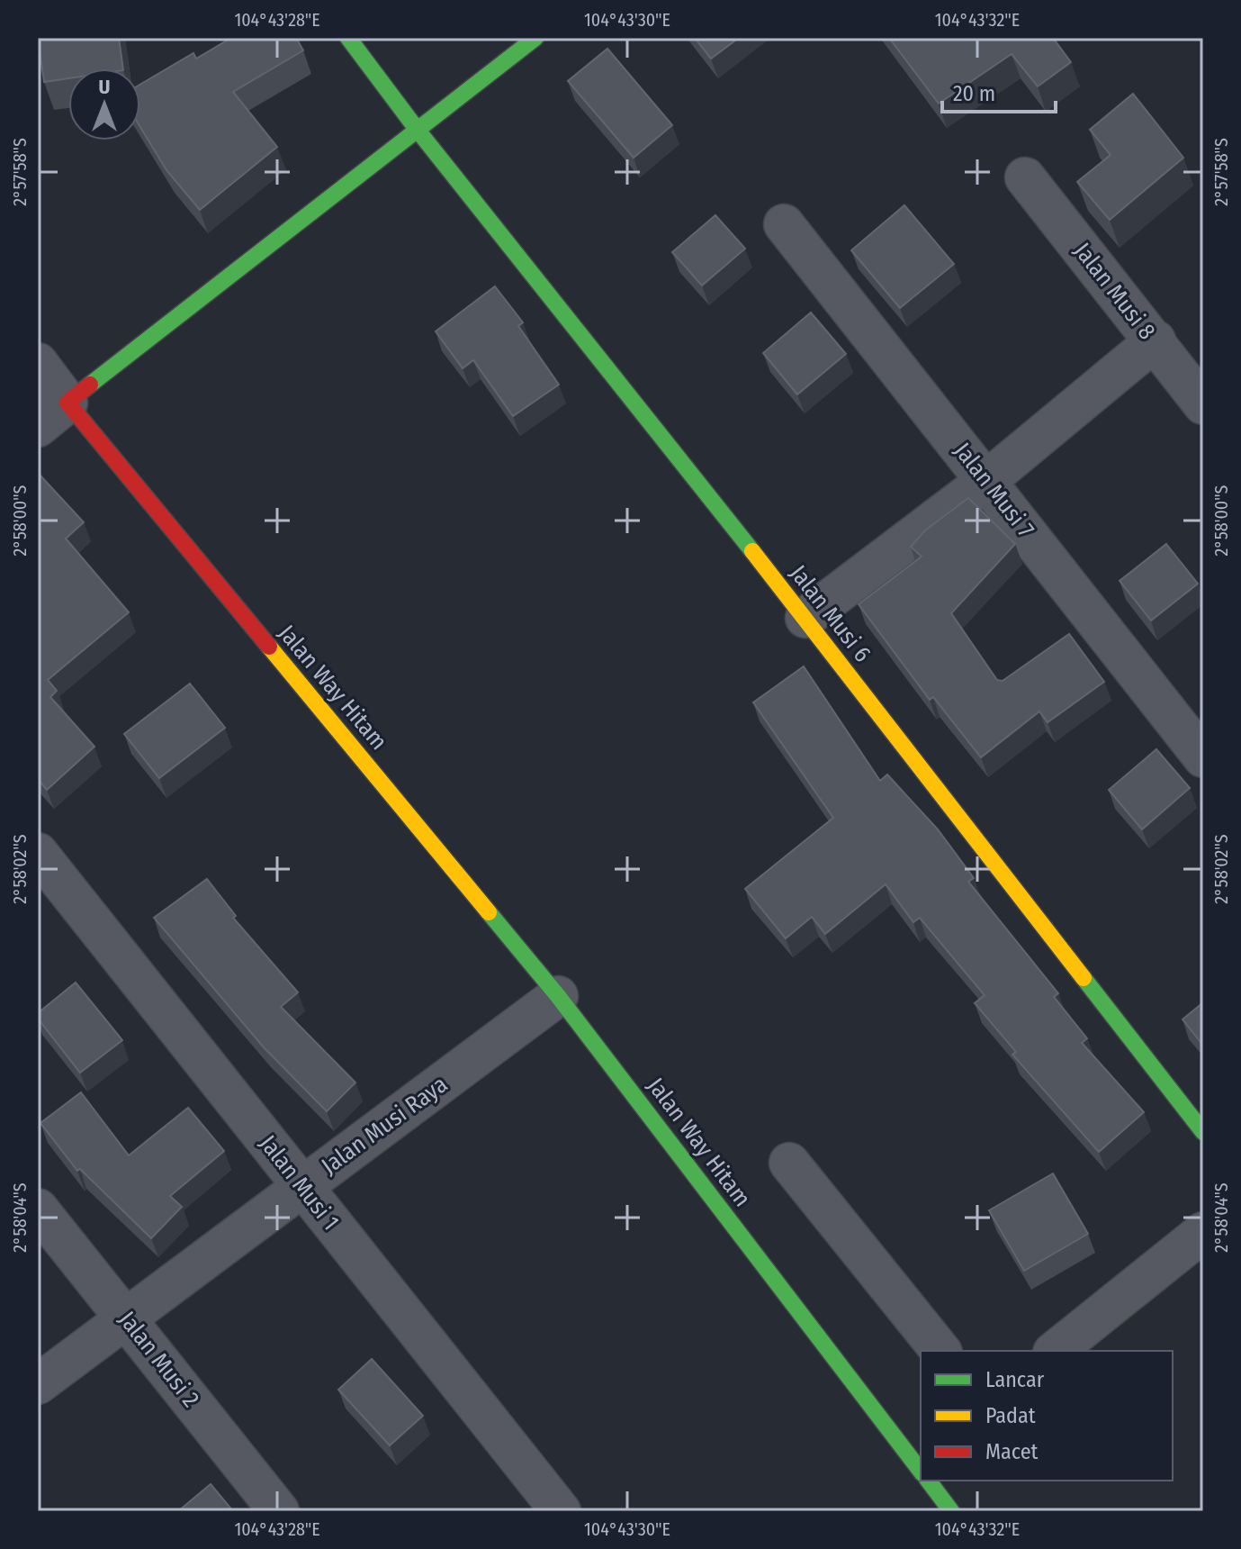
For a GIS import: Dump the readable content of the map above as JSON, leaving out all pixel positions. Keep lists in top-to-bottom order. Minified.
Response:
{"streets":{"street":["Jalan Musi 8","Jalan Musi 7","Jalan Musi 6","Jalan Way Hitam","Jalan Musi Raya","Jalan Musi 1","Jalan Musi 2"]},"crossings":[["Jalan Way Hitam","Jalan Musi Raya"],["Jalan Musi Raya","Jalan Musi 1"],["Jalan Musi Raya","Jalan Musi 2"]],"legend":["Lancar","Padat","Macet"],"scale_bar":"20 m","north":"top","coordinates":["104°43'28\"E","104°43'30\"E","104°43'32\"E","2°57'58\"S","2°58'00\"S","2°58'02\"S","2°58'04\"S"]}
